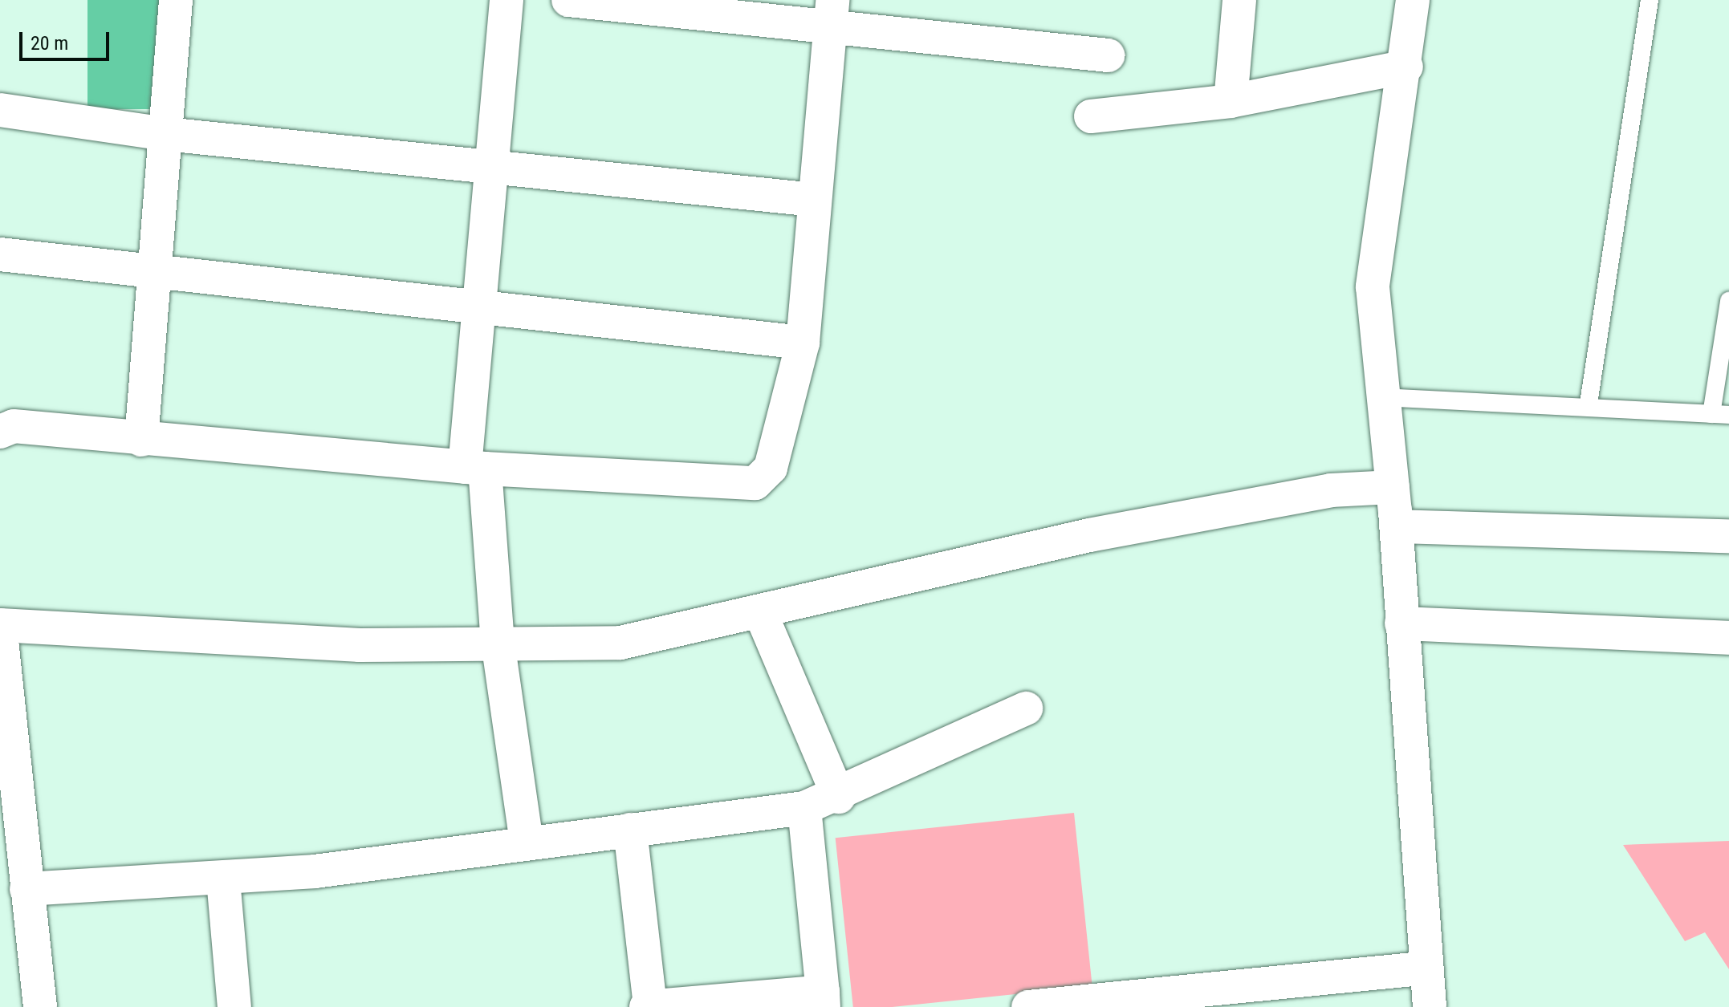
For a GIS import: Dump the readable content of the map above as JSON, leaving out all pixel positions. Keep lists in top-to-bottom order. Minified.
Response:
{"scale_bar":"20 m"}
